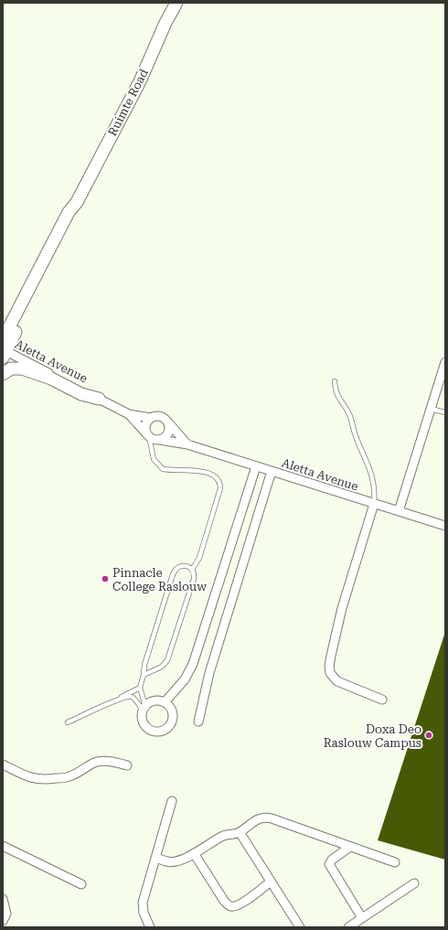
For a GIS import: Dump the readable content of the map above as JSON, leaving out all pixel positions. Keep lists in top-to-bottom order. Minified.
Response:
{"streets":{"main road":["Ruimte Road"],"street":["Aletta Avenue"]},"crossings":[["Ruimte Road","Aletta Avenue"]],"places":["Pinnacle College Raslouw","Doxa Deo Raslouw Campus"]}
